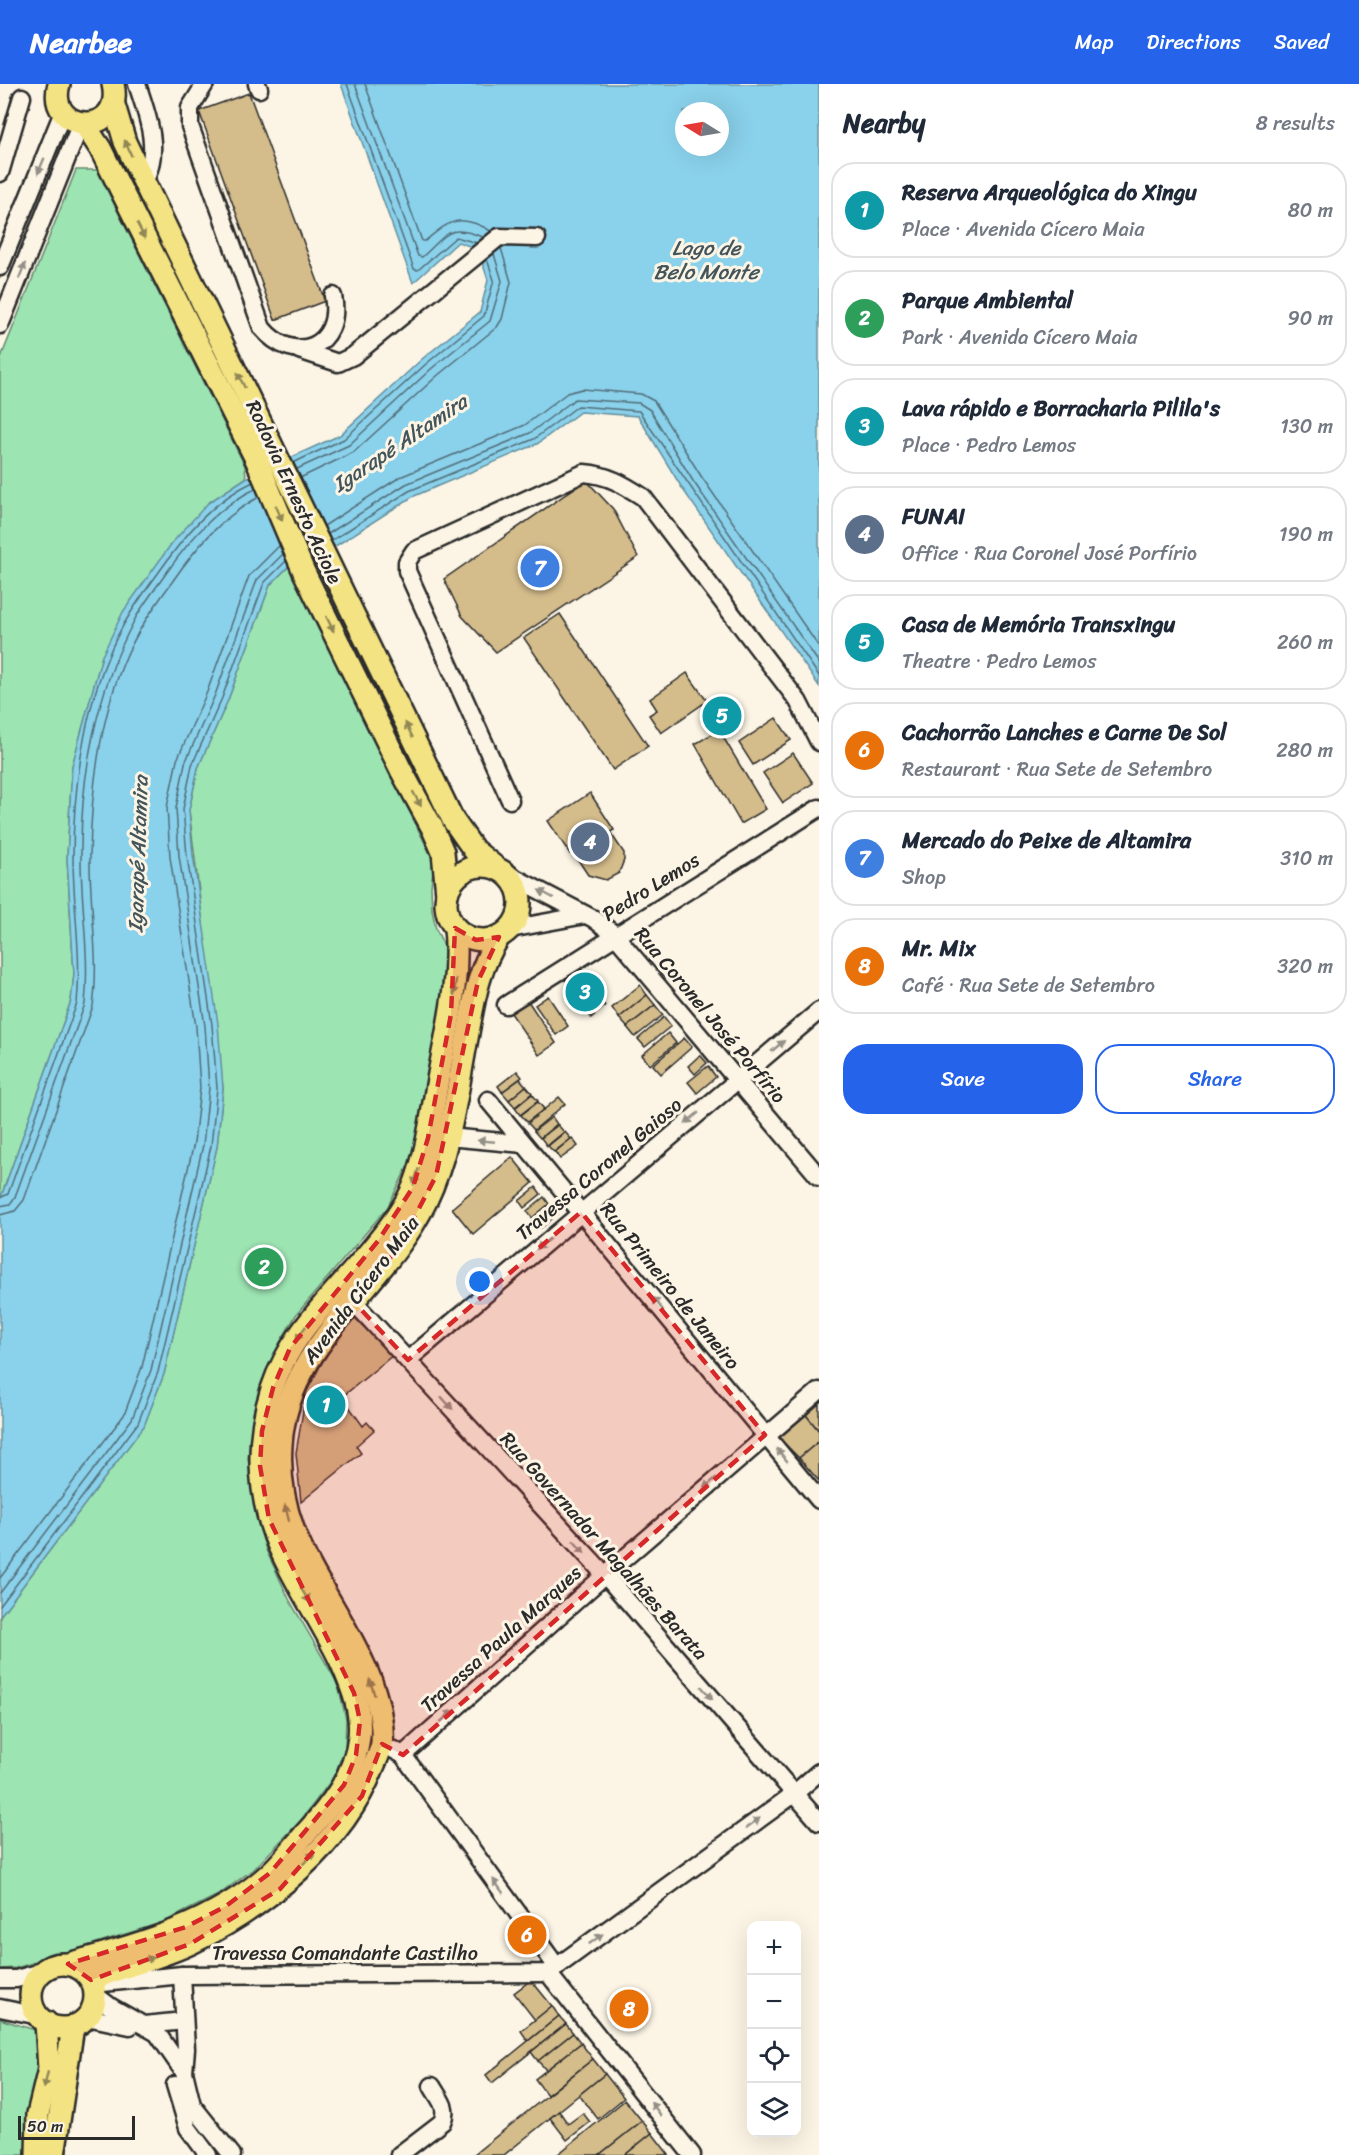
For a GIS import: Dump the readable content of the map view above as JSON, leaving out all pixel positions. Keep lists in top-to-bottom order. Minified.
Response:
{"streets":{"main road":["Rodovia Ernesto Aciole","Avenida Cícero Maia"],"street":["Pedro Lemos","Rua Coronel José Porfírio","Travessa Coronel Gaioso","Rua Primeiro de Janeiro","Rua Governador Magalhães Barata","Travessa Paula Marques","Travessa Comandante Castilho"]},"crossings":[["Rodovia Ernesto Aciole","Rua Coronel José Porfírio"],["Rodovia Ernesto Aciole","Avenida Cícero Maia"],["Pedro Lemos","Rua Coronel José Porfírio"],["Rua Coronel José Porfírio","Travessa Coronel Gaioso"],["Rua Coronel José Porfírio","Avenida Cícero Maia"],["Travessa Coronel Gaioso","Rua Primeiro de Janeiro"],["Travessa Coronel Gaioso","Rua Governador Magalhães Barata"],["Rua Primeiro de Janeiro","Travessa Paula Marques"],["Avenida Cícero Maia","Rua Governador Magalhães Barata"],["Avenida Cícero Maia","Travessa Comandante Castilho"],["Rua Governador Magalhães Barata","Travessa Paula Marques"]],"one_way":["Rua Primeiro de Janeiro","Rua Governador Magalhães Barata"],"water":["Lago de Belo Monte","Igarapé Altamira"],"scale_bar":"50 m","north":"left","page":{"header":"Nearbee","nav":["Map","Directions","Saved"],"heading":["Nearby","8 results"],"list":[{"mark":"1","name":"Reserva Arqueológica do Xingu","note":"Place · Avenida Cícero Maia","value":"80 m"},{"mark":"2","name":"Parque Ambiental","note":"Park · Avenida Cícero Maia","value":"90 m"},{"mark":"3","name":"Lava rápido e Borracharia Pilila's","note":"Place · Pedro Lemos","value":"130 m"},{"mark":"4","name":"FUNAI","note":"Office · Rua Coronel José Porfírio","value":"190 m"},{"mark":"5","name":"Casa de Memória Transxingu","note":"Theatre · Pedro Lemos","value":"260 m"},{"mark":"6","name":"Cachorrão Lanches e Carne De Sol","note":"Restaurant · Rua Sete de Setembro","value":"280 m"},{"mark":"7","name":"Mercado do Peixe de Altamira","note":"Shop","value":"310 m"},{"mark":"8","name":"Mr. Mix","note":"Café · Rua Sete de Setembro","value":"320 m"}],"pins":["7","5","4","3","2","1","6","8"],"buttons":["Save","Share"],"map_buttons":["+","−"],"scale":"50 m"}}
